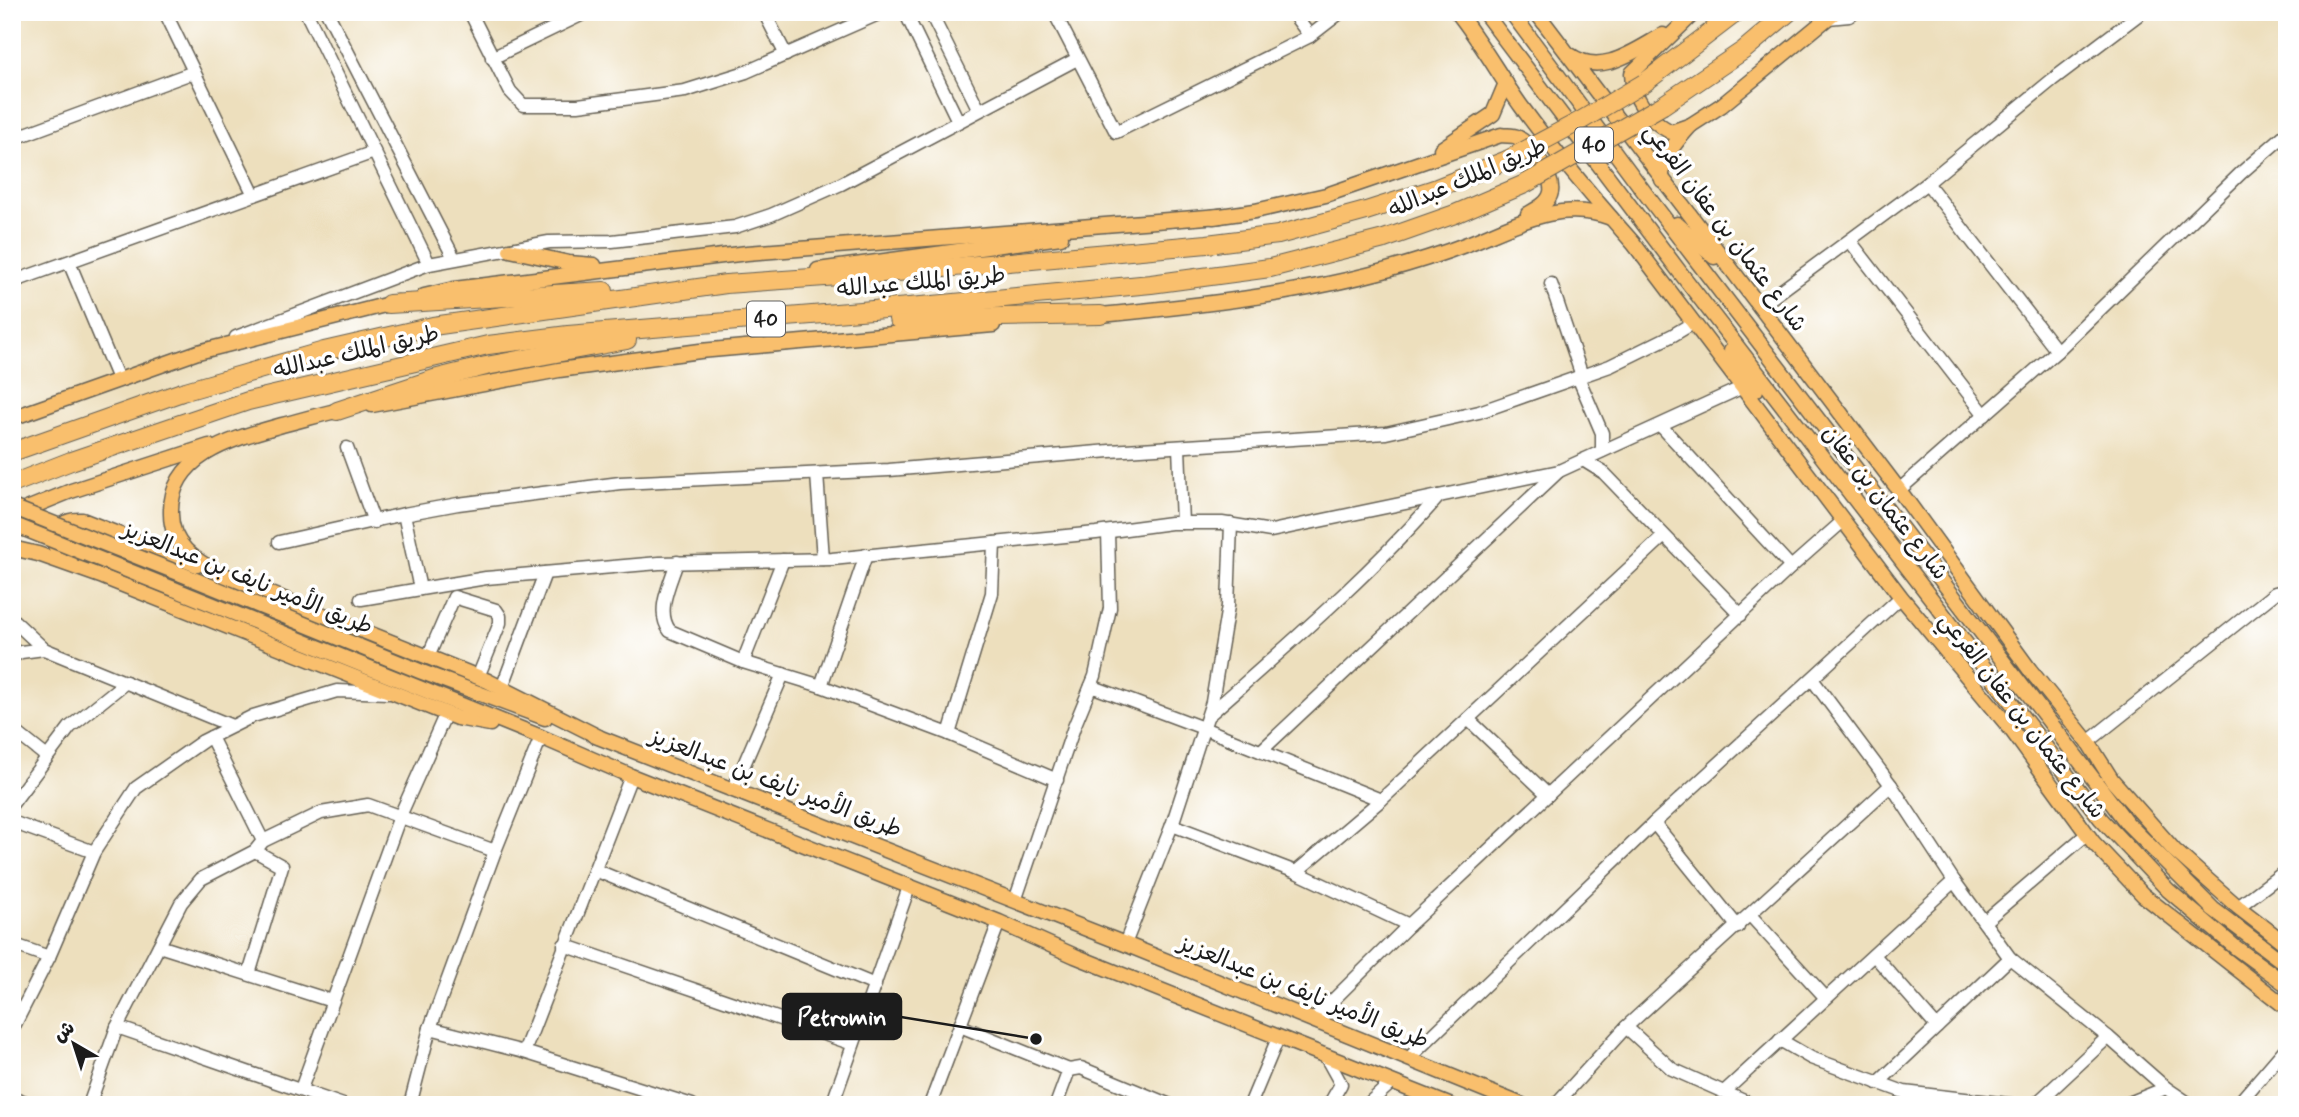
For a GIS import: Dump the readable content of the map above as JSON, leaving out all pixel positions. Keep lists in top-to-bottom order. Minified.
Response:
{"streets":{"highway":["40","طريق الملك عبدالله"],"main road":["شارع عثمان بن عفان الفرعي","شارع عثمان بن عفان","طريق الأمير نايف بن عبدالعزيز"]},"places":["Petromin"],"north":"top left"}
